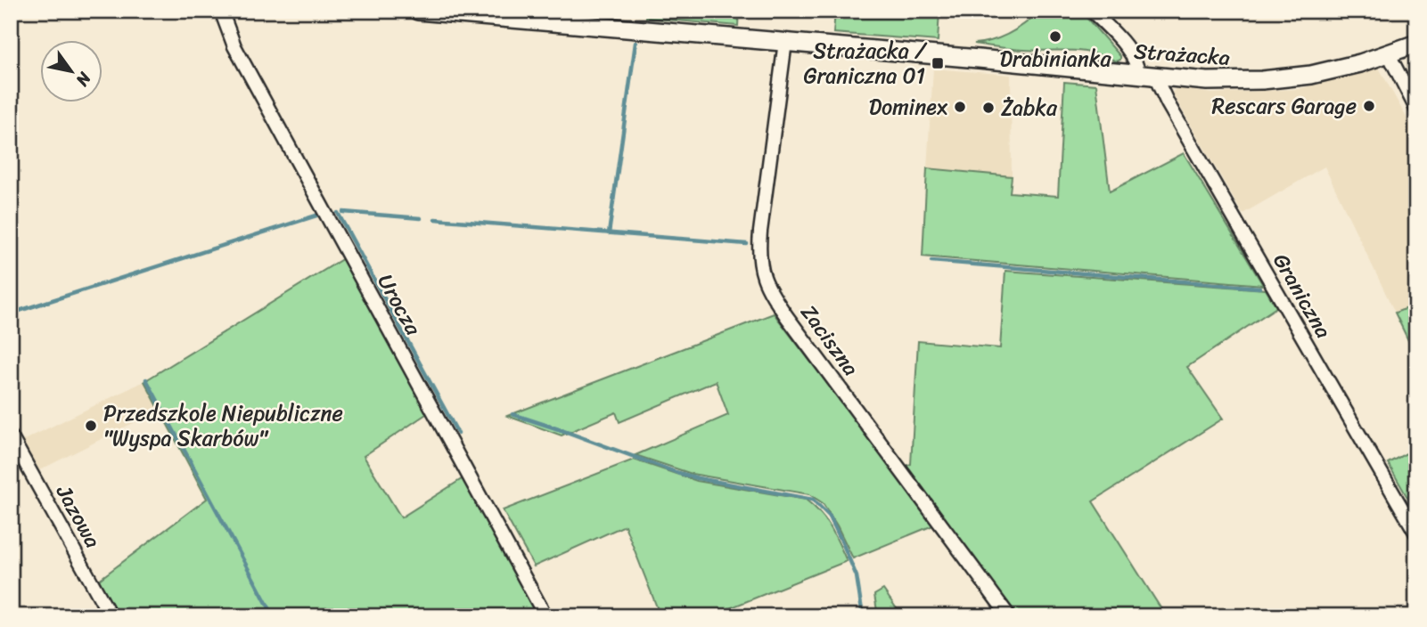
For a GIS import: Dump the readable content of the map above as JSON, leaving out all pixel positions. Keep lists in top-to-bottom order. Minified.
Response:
{"streets":{"street":["Strażacka","Graniczna","Urocza","Zaciszna","Jazowa"]},"crossings":[["Strażacka","Graniczna"],["Strażacka","Zaciszna"]],"places":{"other":["Drabinianka","Rescars Garage","Dominex","Żabka","Przedszkole Niepubliczne \"Wyspa Skarbów\""],"transit":["Strażacka / Graniczna 01"]},"north":"bottom right"}
